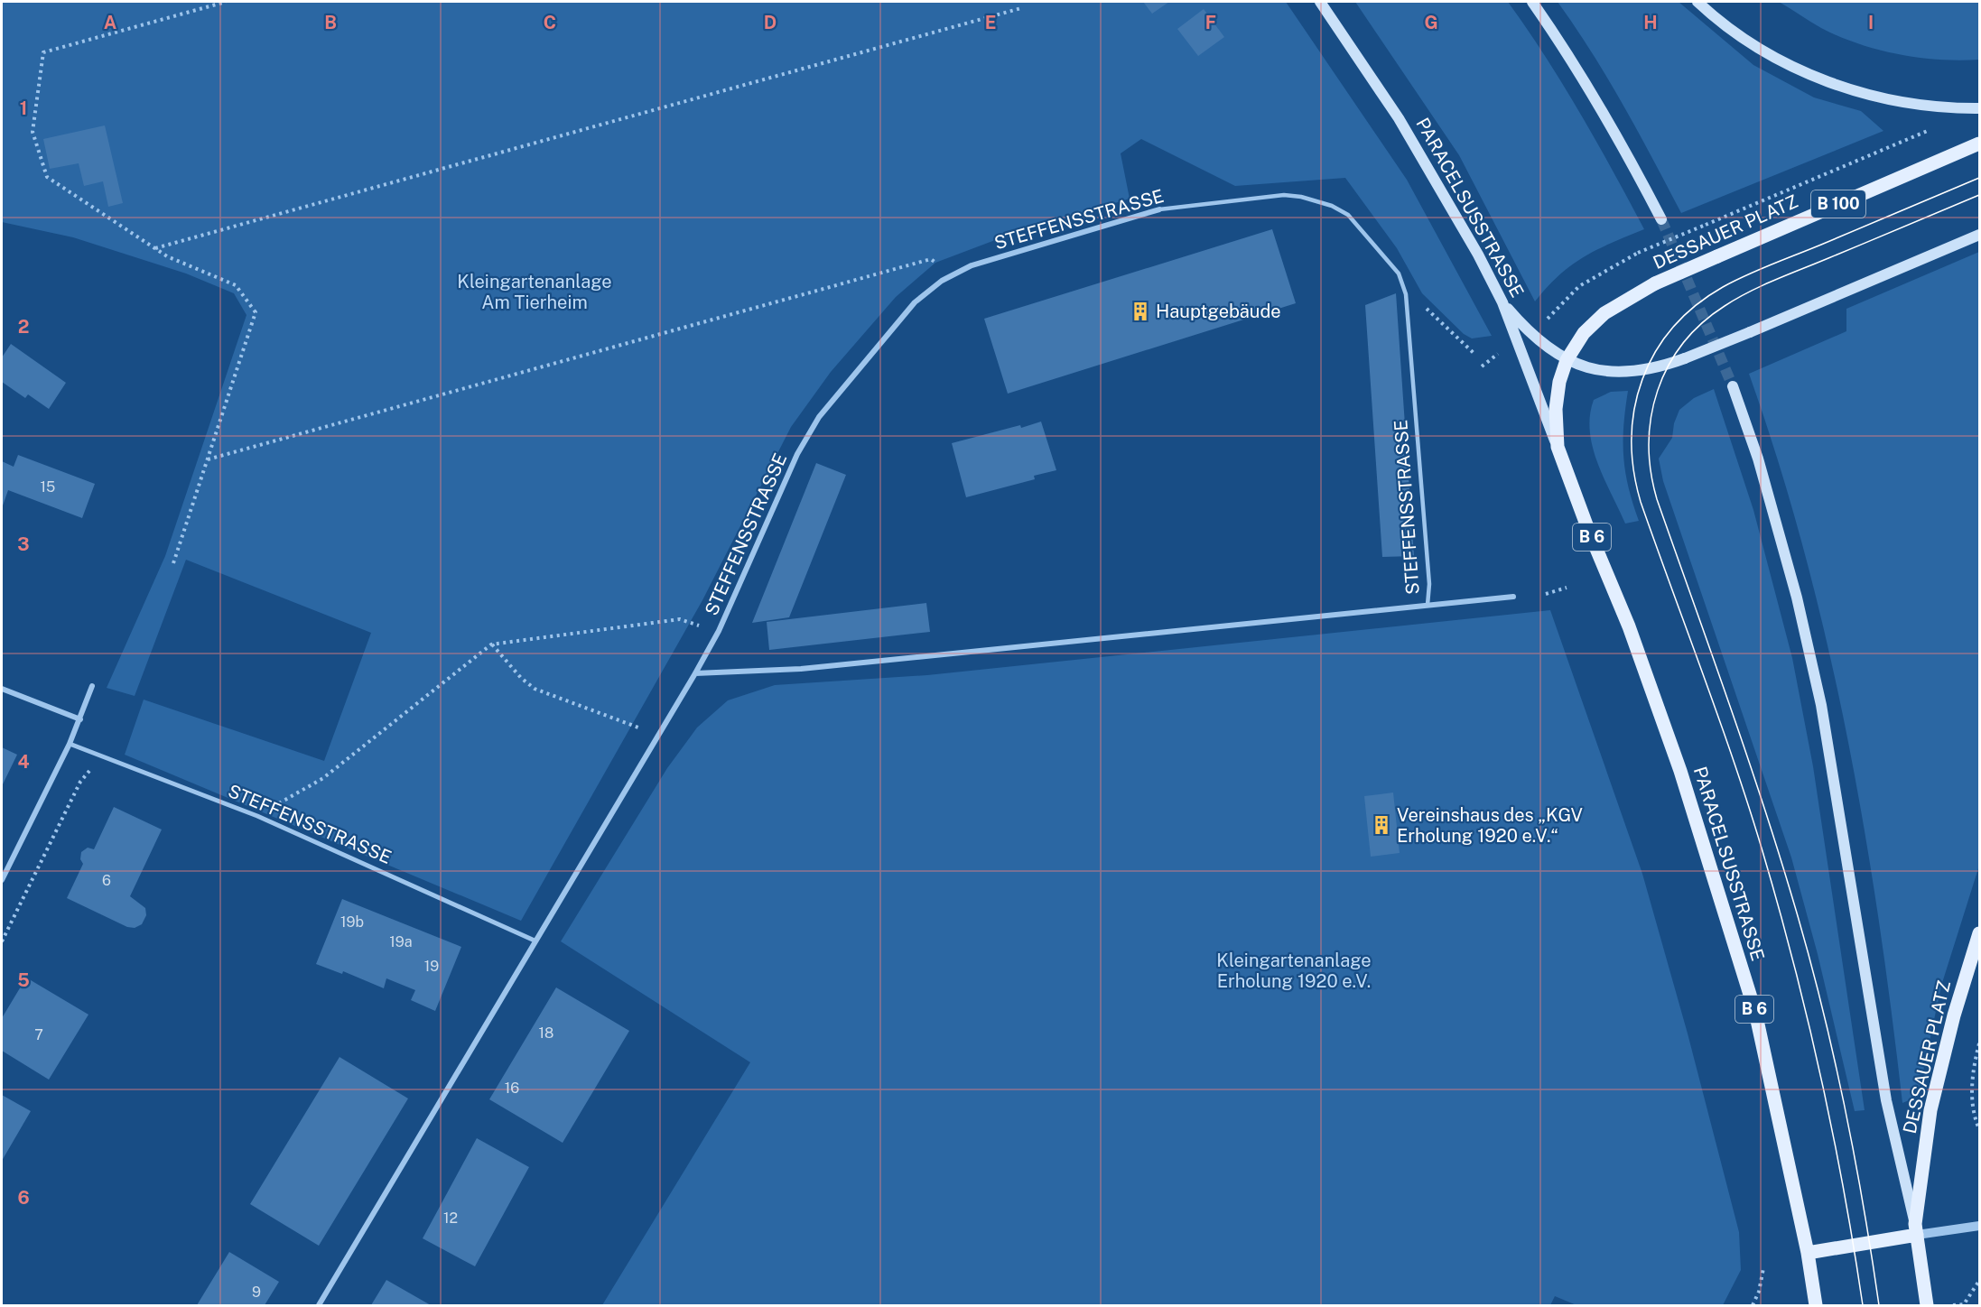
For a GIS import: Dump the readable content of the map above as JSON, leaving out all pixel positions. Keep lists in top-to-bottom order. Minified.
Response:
{"streets":{"main road":["B 100","PARACELSUSSTRASSE","DESSAUER PLATZ","B 6"],"street":["STEFFENSSTRASSE"]},"crossings":[["PARACELSUSSTRASSE","DESSAUER PLATZ"]],"parks":["Kleingartenanlage Am Tierheim","Kleingartenanlage Erholung 1920 e.V."],"places":{"building":["Hauptgebäude","Vereinshaus des „KGV Erholung 1920 e.V.“"]},"house_numbers":["15","6","19b","19a","19","18","7","16","12","9"],"grid":{"columns":["A","B","C","D","E","F","G","H","I"],"rows":["1","2","3","4","5","6"]}}
